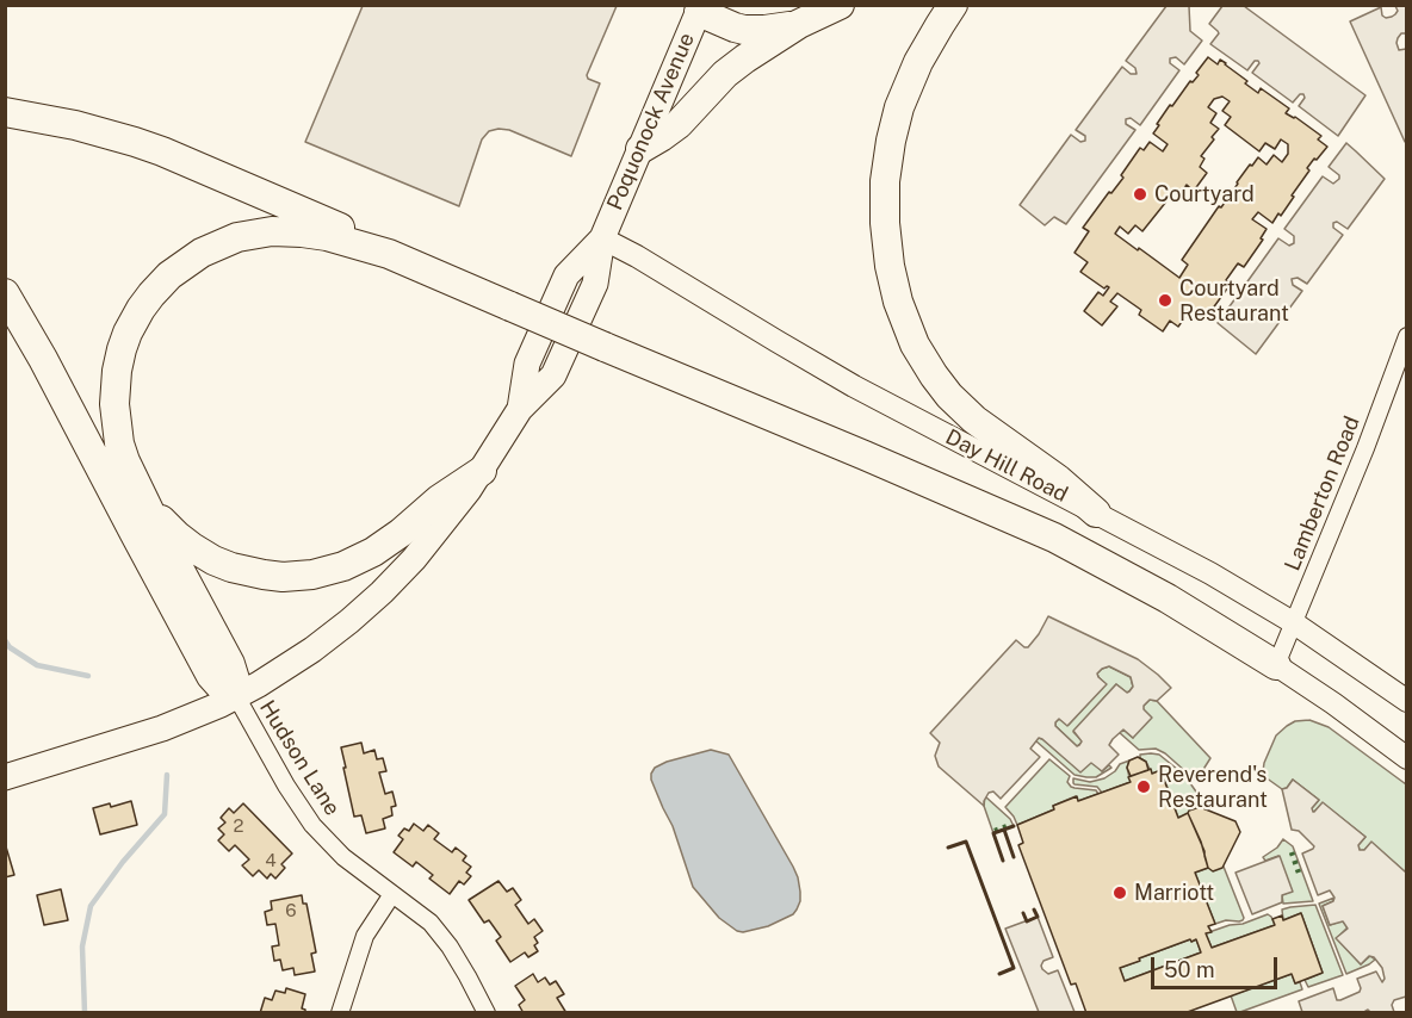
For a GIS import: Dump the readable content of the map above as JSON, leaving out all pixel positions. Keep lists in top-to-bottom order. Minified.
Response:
{"streets":{"main road":["Poquonock Avenue","Day Hill Road"],"street":["Lamberton Road","Hudson Lane"]},"crossings":[["Poquonock Avenue","Day Hill Road"],["Poquonock Avenue","Hudson Lane"],["Day Hill Road","Lamberton Road"]],"places":["Courtyard","Courtyard Restaurant","Reverend's Restaurant","Marriott"],"house_numbers":["2","4","6"],"scale_bar":"50 m"}
